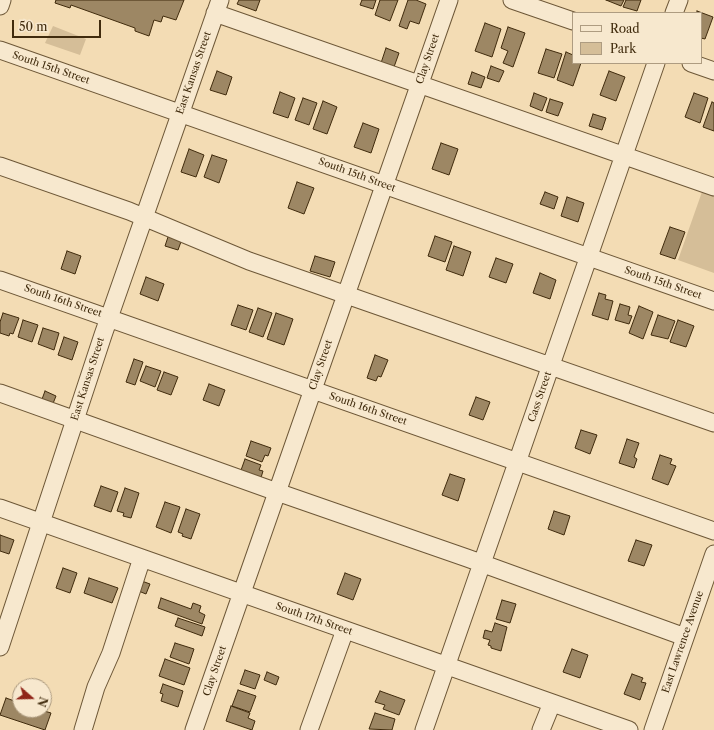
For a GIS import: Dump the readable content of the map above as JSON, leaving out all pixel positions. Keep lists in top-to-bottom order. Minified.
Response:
{"streets":{"street":["Clay Street","South 15th Street","East Kansas Street","South 16th Street","Cass Street","South 17th Street","East Lawrence Avenue"]},"crossings":[["Clay Street","South 15th Street"],["Clay Street","South 16th Street"],["Clay Street","South 17th Street"],["South 15th Street","East Kansas Street"],["South 15th Street","Cass Street"],["East Kansas Street","South 16th Street"],["East Kansas Street","South 17th Street"],["South 16th Street","Cass Street"],["Cass Street","South 17th Street"]],"legend":["Road","Park"],"scale_bar":"50 m","north":"right"}
